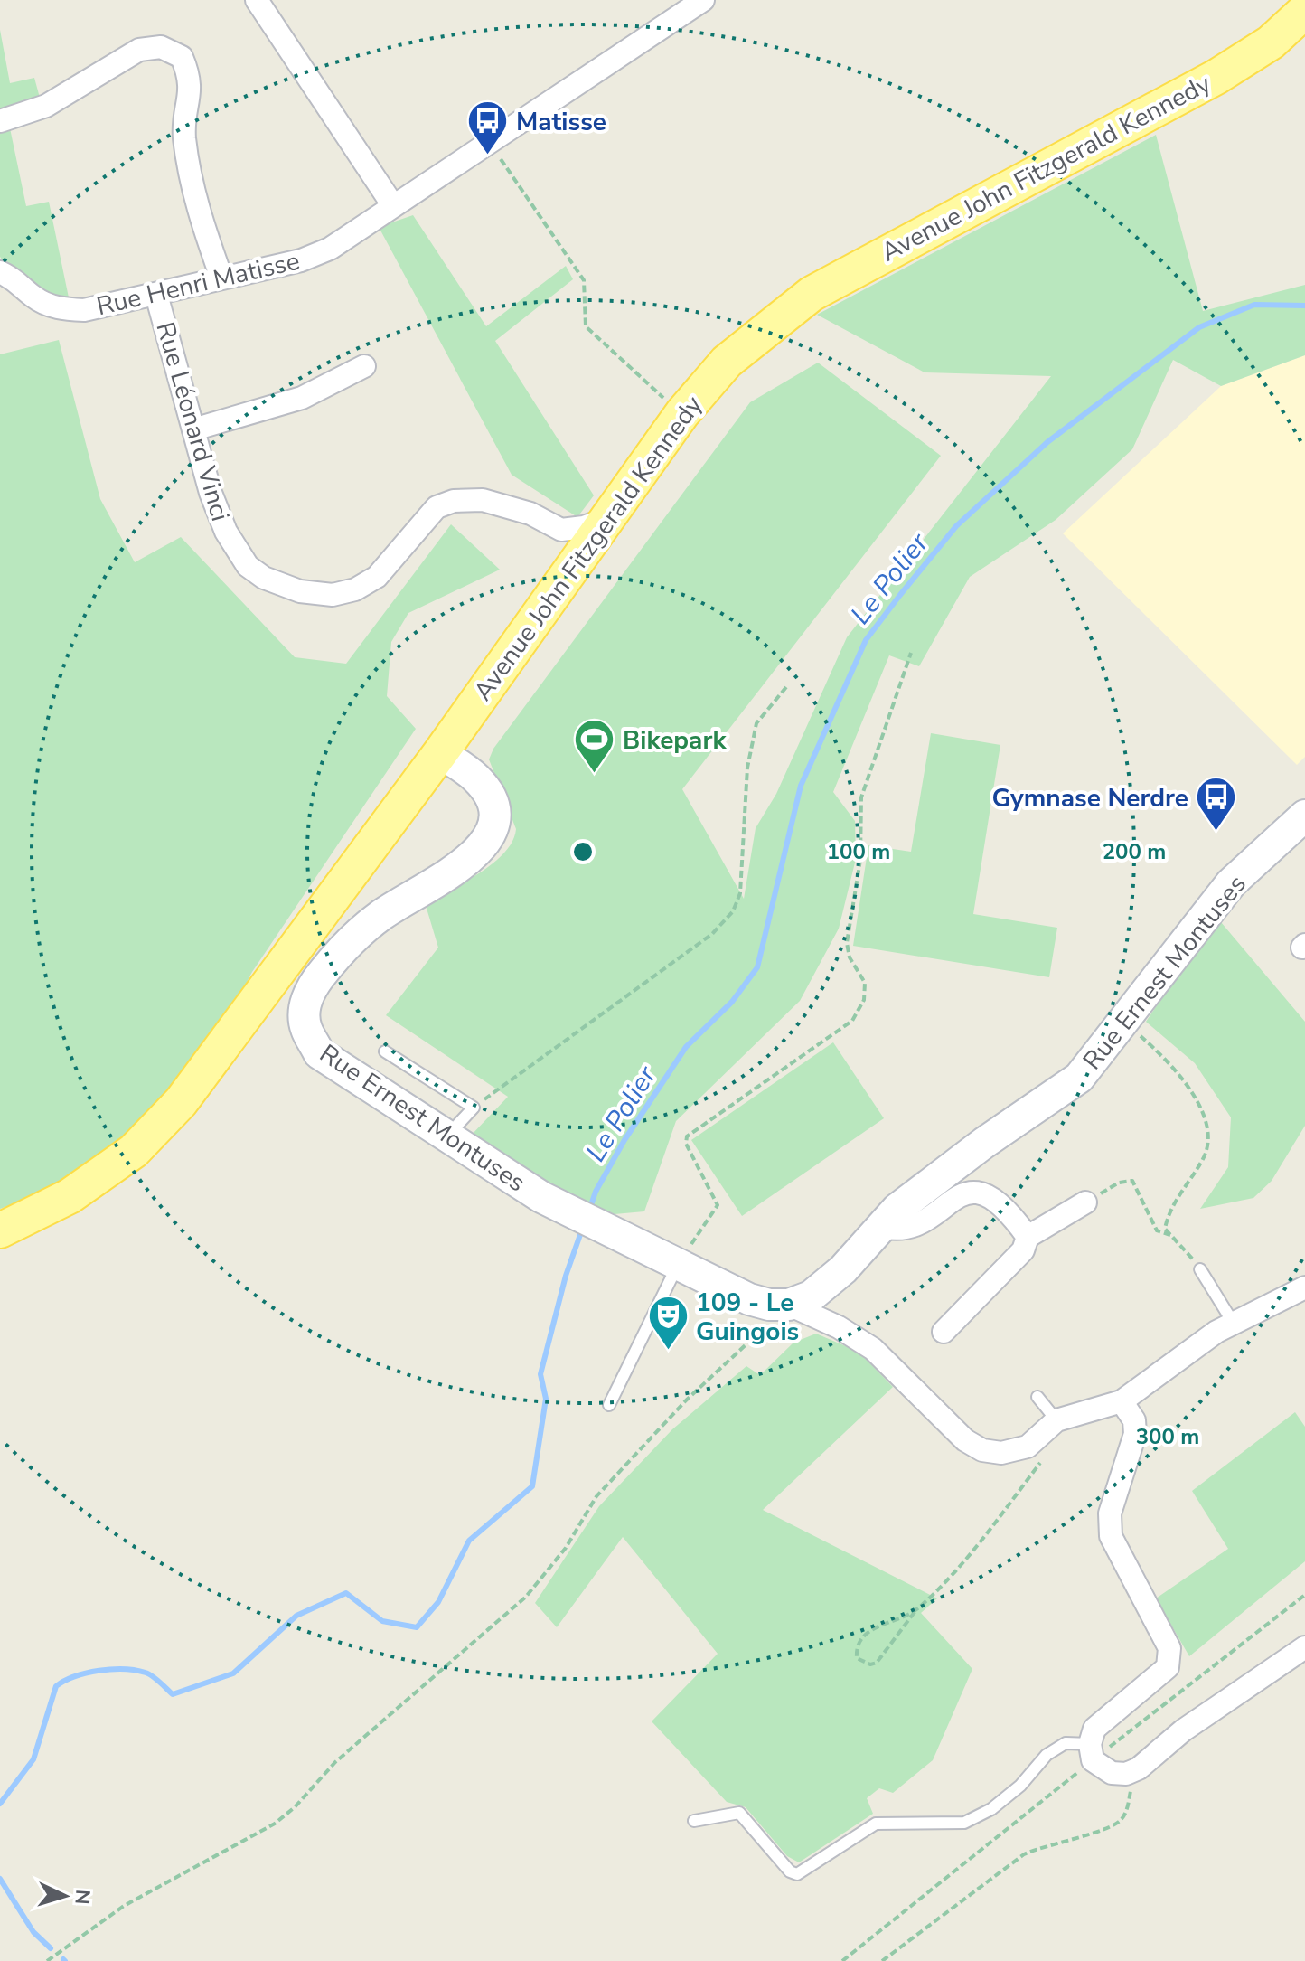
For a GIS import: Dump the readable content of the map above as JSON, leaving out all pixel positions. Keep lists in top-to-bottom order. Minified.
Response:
{"streets":{"main road":["Avenue John Fitzgerald Kennedy"],"street":["Rue Henri Matisse","Rue Léonard Vinci","Rue Ernest Montuses"]},"crossings":[["Avenue John Fitzgerald Kennedy","Rue Léonard Vinci"],["Avenue John Fitzgerald Kennedy","Rue Ernest Montuses"],["Rue Henri Matisse","Rue Léonard Vinci"]],"water":["Le Polier"],"places":{"bus stop":["Matisse","Gymnase Nerdre"],"sports":["Bikepark"],"theatre":["109 - Le Guingois"]},"north":"right","rings":["100 m","200 m","300 m"]}
